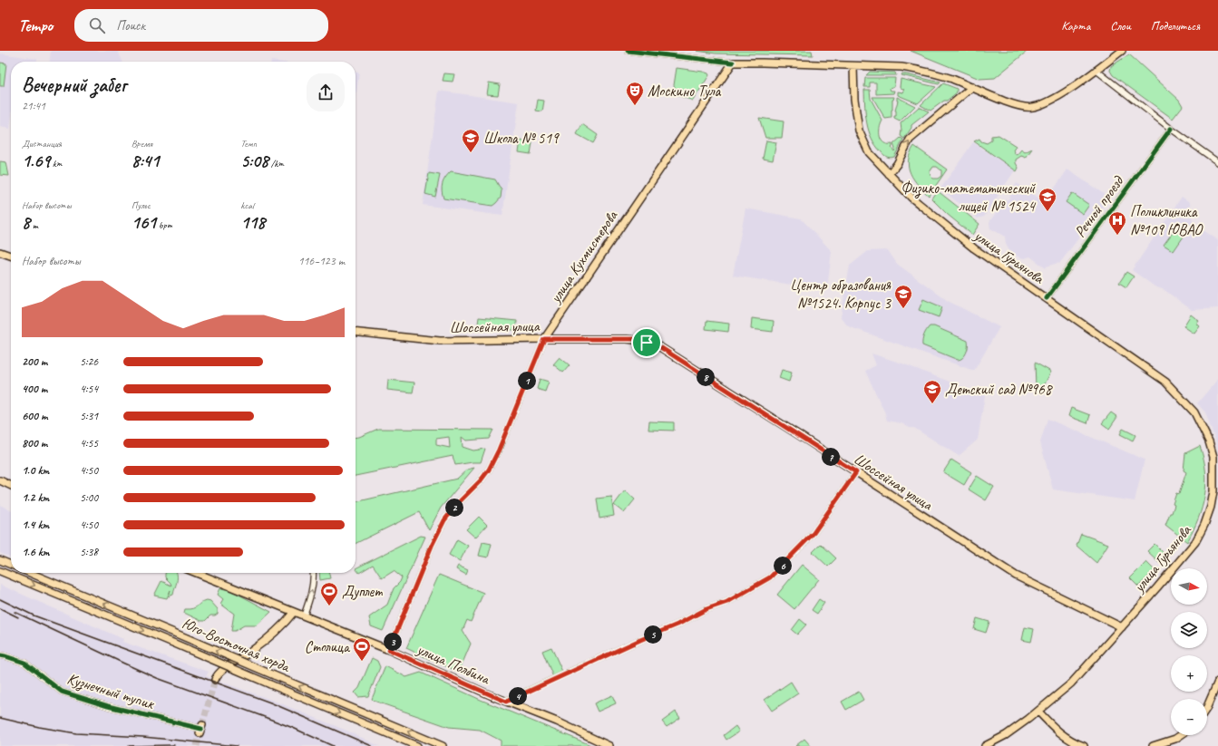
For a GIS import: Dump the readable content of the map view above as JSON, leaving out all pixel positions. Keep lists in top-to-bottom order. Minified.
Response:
{"streets":{"main road":["улица Кухмистерова","улица Гурьянова","Шоссейная улица","Юго-Восточная хорда","улица Полбина"],"street":["Речной проезд","Кузнечный тупик"]},"crossings":[["Речной проезд","улица Гурьянова"],["улица Кухмистерова","Шоссейная улица"],["улица Кухмистерова","улица Полбина"],["улица Гурьянова","Шоссейная улица"]],"places":{"theatre":["Москино Тула"],"school or university":["Школа № 519","Физико-математический лицей № 1524","Центр образования №1524. Корпус 3","Детский сад №968"],"hospital":["Поликлиника №109 ЮВАО"],"sports":["Дуплет","Столица"]},"north":"right","page":{"header":"Tempo","search":"Поиск","nav":["Карта","Слои","Поделиться"],"heading":["Вечерний забег","21:41"],"stats":[["Дистанция","1.69 km"],["Время","8:41"],["Темп","5:08 /km"],["Набор высоты","8 m"],["Пульс","161 bpm"],["kcal","118"]],"chart":["Набор высоты","116–123 m"],"list":[{"name":"200 m","note":"5:26"},{"name":"400 m","note":"4:54"},{"name":"600 m","note":"5:31"},{"name":"800 m","note":"4:55"},{"name":"1.0 km","note":"4:50"},{"name":"1.2 km","note":"5:00"},{"name":"1.4 km","note":"4:50"},{"name":"1.6 km","note":"5:38"}],"pins":["8","1","7","2","6","5","3","4"],"map_buttons":["+","−"]}}
